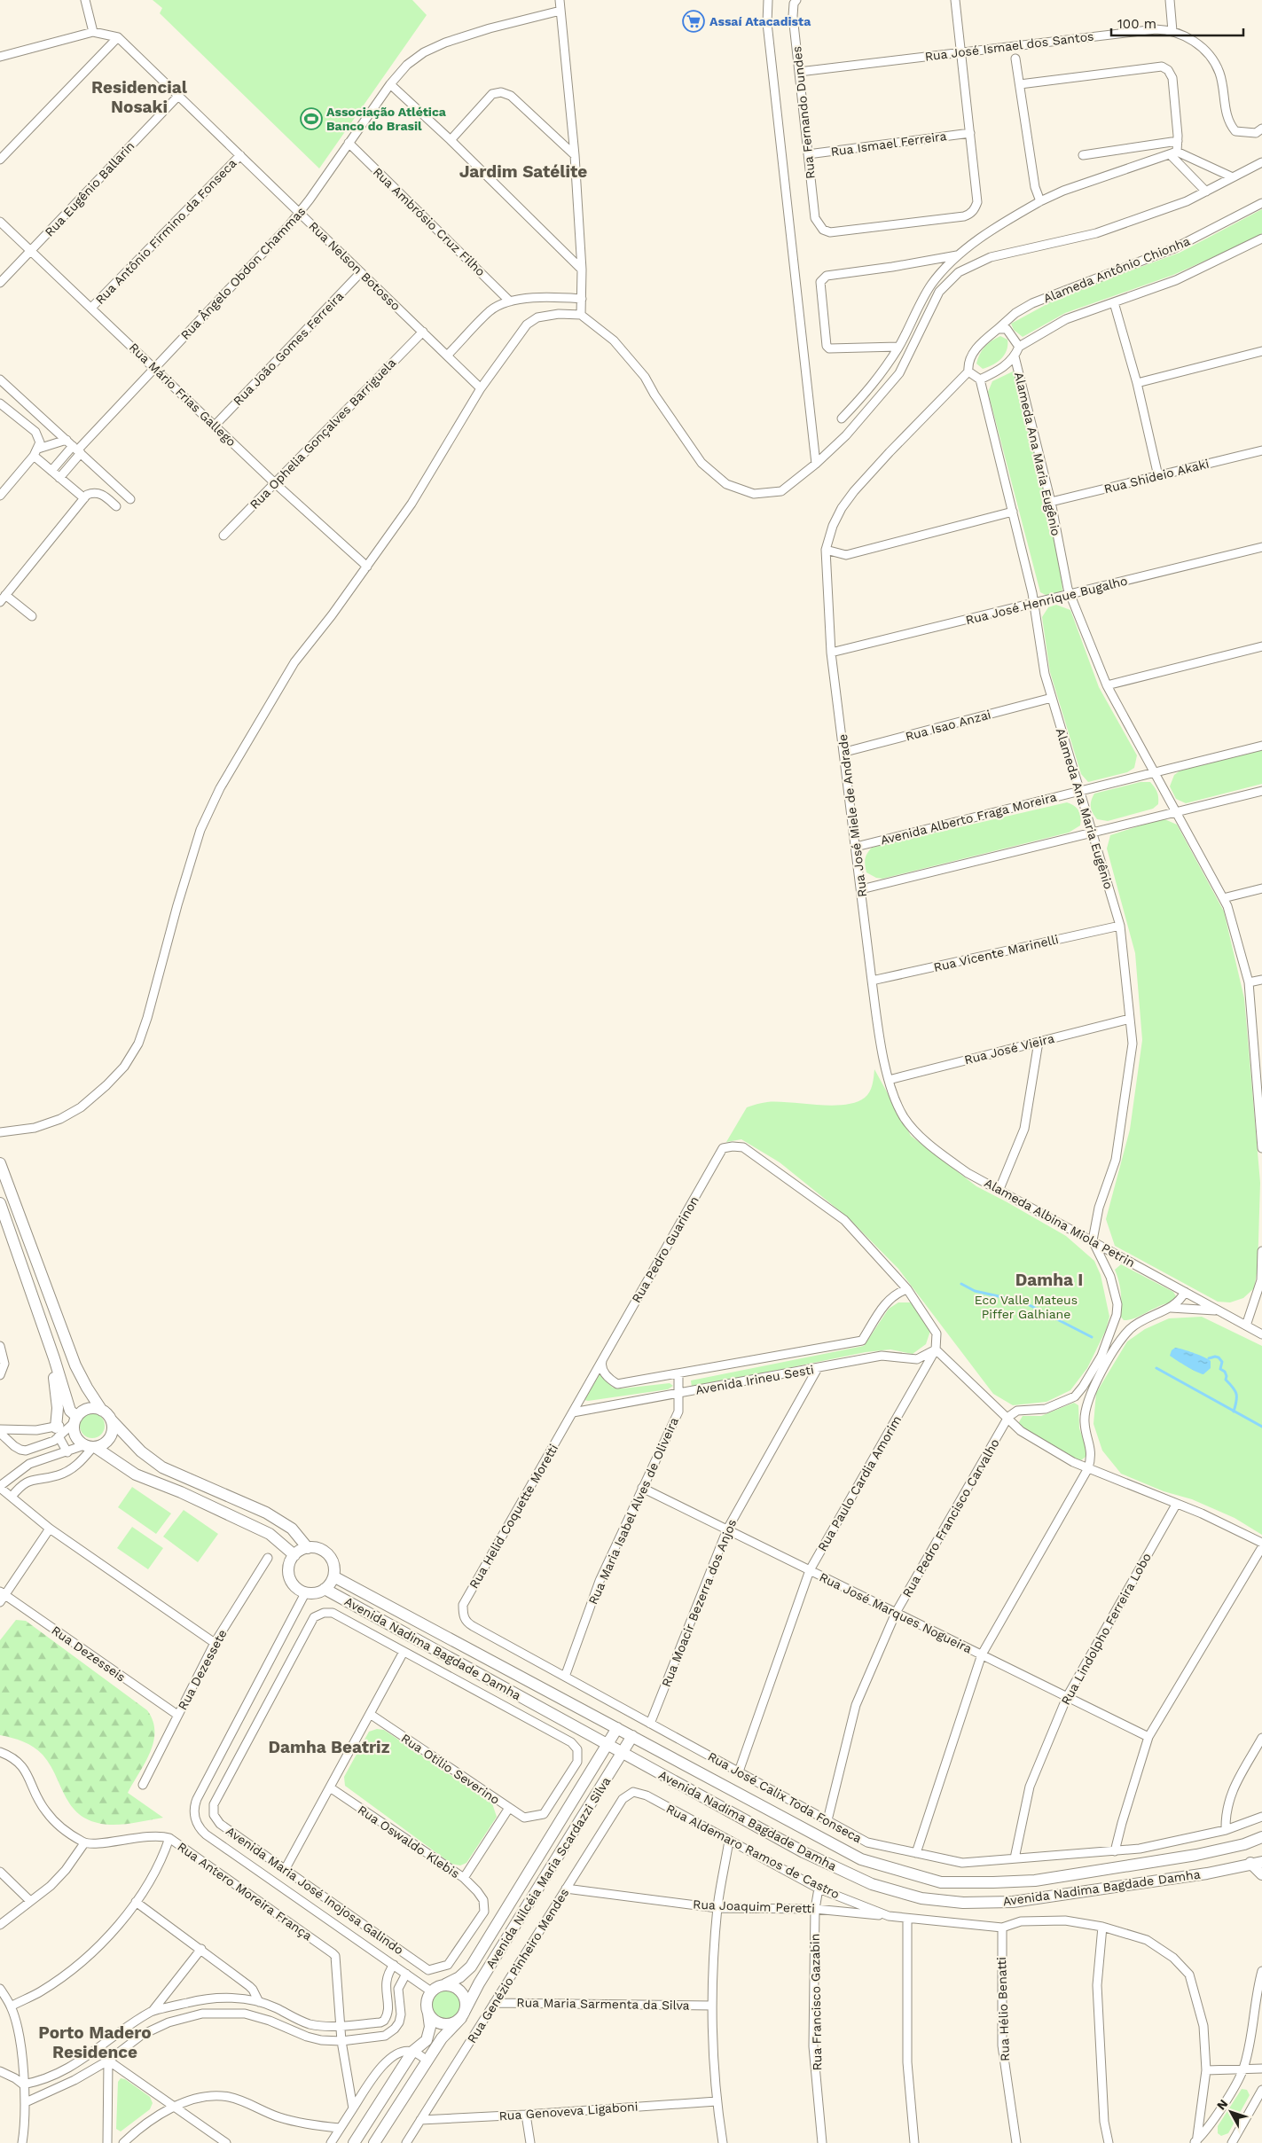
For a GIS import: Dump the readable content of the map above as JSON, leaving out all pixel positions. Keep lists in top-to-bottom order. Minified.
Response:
{"streets":{"street":["Rua José Ismael dos Santos","Rua Fernando Dundes","Rua Ismael Ferreira","Rua Eugênio Ballarin","Rua Ambrósio Cruz Filho","Rua Antônio Firmino da Fonseca","Rua Nelson Botosso","Alameda Antônio Chionha","Rua Ângelo Obdon Chammas","Rua João Gomes Ferreira","Rua Mário Frias Gallego","Rua Ophelia Gonçalves Barriguela","Alameda Ana Maria Eugênio","Rua Shideio Akaki","Rua José Henrique Bugalho","Rua Isao Anzai","Rua José Miele de Andrade","Avenida Alberto Fraga Moreira","Rua Vicente Marinelli","Rua José Vieira","Alameda Albina Miola Petrin","Rua Pedro Guarinon","Avenida Irineu Sesti","Rua Paulo Cardia Amorim","Rua Maria Isabel Alves de Oliveira","Rua Helid Coquette Moretti","Rua Pedro Francisco Carvalho","Rua Moacir Bezerra dos Anjos","Rua José Marques Nogueira","Rua Lindolpho Ferreira Lobo","Avenida Nadima Bagdade Damha","Rua Dezesseis","Rua Dezessete","Rua Otílio Severino","Rua José Calix Toda Fonseca","Rua Oswaldo Klebis","Rua Aldemaro Ramos de Castro","Avenida Nilcéia Maria Scardazzi Silva","Avenida Maria José Inojosa Galindo","Rua Antero Moreira França","Rua Joaquim Peretti","Rua Genézio Pinheiro Mendes","Rua Francisco Gazabin","Rua Maria Sarmenta da Silva","Rua Hélio Benatti","Rua Genoveva Ligaboni"]},"crossings":[["Rua José Ismael dos Santos","Rua Fernando Dundes"],["Rua Fernando Dundes","Rua Ismael Ferreira"],["Rua Eugênio Ballarin","Rua Nelson Botosso"],["Rua Eugênio Ballarin","Rua Mário Frias Gallego"],["Rua Ambrósio Cruz Filho","Rua Ângelo Obdon Chammas"],["Rua Antônio Firmino da Fonseca","Rua Nelson Botosso"],["Rua Antônio Firmino da Fonseca","Rua Mário Frias Gallego"],["Rua Nelson Botosso","Rua Ângelo Obdon Chammas"],["Rua Nelson Botosso","Rua João Gomes Ferreira"],["Rua Nelson Botosso","Rua Ophelia Gonçalves Barriguela"],["Rua Ângelo Obdon Chammas","Rua Mário Frias Gallego"],["Rua João Gomes Ferreira","Rua Mário Frias Gallego"],["Rua Mário Frias Gallego","Rua Ophelia Gonçalves Barriguela"],["Alameda Ana Maria Eugênio","Rua Shideio Akaki"],["Alameda Ana Maria Eugênio","Rua José Henrique Bugalho"],["Alameda Ana Maria Eugênio","Rua Isao Anzai"],["Alameda Ana Maria Eugênio","Avenida Alberto Fraga Moreira"],["Alameda Ana Maria Eugênio","Rua Vicente Marinelli"],["Alameda Ana Maria Eugênio","Rua José Vieira"],["Alameda Ana Maria Eugênio","Alameda Albina Miola Petrin"],["Rua José Henrique Bugalho","Rua José Miele de Andrade"],["Rua Isao Anzai","Rua José Miele de Andrade"],["Rua José Miele de Andrade","Avenida Alberto Fraga Moreira"],["Rua José Miele de Andrade","Rua Vicente Marinelli"],["Rua José Miele de Andrade","Rua José Vieira"],["Rua José Miele de Andrade","Alameda Albina Miola Petrin"],["Rua José Vieira","Alameda Albina Miola Petrin"],["Rua Pedro Guarinon","Avenida Irineu Sesti"],["Rua Pedro Guarinon","Rua Helid Coquette Moretti"],["Avenida Irineu Sesti","Rua Paulo Cardia Amorim"],["Avenida Irineu Sesti","Rua Maria Isabel Alves de Oliveira"],["Avenida Irineu Sesti","Rua Helid Coquette Moretti"],["Avenida Irineu Sesti","Rua Moacir Bezerra dos Anjos"],["Rua Paulo Cardia Amorim","Rua José Marques Nogueira"],["Rua Paulo Cardia Amorim","Rua José Calix Toda Fonseca"],["Rua Maria Isabel Alves de Oliveira","Rua José Marques Nogueira"],["Rua Maria Isabel Alves de Oliveira","Rua José Calix Toda Fonseca"],["Rua Helid Coquette Moretti","Rua José Calix Toda Fonseca"],["Rua Pedro Francisco Carvalho","Rua José Marques Nogueira"],["Rua Pedro Francisco Carvalho","Rua José Calix Toda Fonseca"],["Rua Moacir Bezerra dos Anjos","Rua José Marques Nogueira"],["Rua Moacir Bezerra dos Anjos","Rua José Calix Toda Fonseca"],["Rua José Marques Nogueira","Rua Lindolpho Ferreira Lobo"],["Rua Lindolpho Ferreira Lobo","Rua José Calix Toda Fonseca"],["Avenida Nadima Bagdade Damha","Rua Otílio Severino"],["Avenida Nadima Bagdade Damha","Avenida Nilcéia Maria Scardazzi Silva"],["Avenida Nadima Bagdade Damha","Avenida Maria José Inojosa Galindo"],["Rua Dezesseis","Rua Dezessete"],["Rua Oswaldo Klebis","Avenida Maria José Inojosa Galindo"],["Rua Aldemaro Ramos de Castro","Rua Joaquim Peretti"],["Rua Aldemaro Ramos de Castro","Rua Genézio Pinheiro Mendes"],["Rua Aldemaro Ramos de Castro","Rua Francisco Gazabin"],["Rua Aldemaro Ramos de Castro","Rua Hélio Benatti"],["Rua Joaquim Peretti","Rua Genézio Pinheiro Mendes"],["Rua Joaquim Peretti","Rua Francisco Gazabin"],["Rua Genézio Pinheiro Mendes","Rua Maria Sarmenta da Silva"],["Rua Genézio Pinheiro Mendes","Rua Genoveva Ligaboni"]],"districts":["Residencial Nosaki","Jardim Satélite","Damha I","Damha Beatriz","Porto Madero Residence"],"parks":["Eco Valle Mateus Piffer Galhiane"],"places":{"supermarket":["Assaí Atacadista"],"sports":["Associação Atlética Banco do Brasil"]},"scale_bar":"100 m","north":"top left"}
